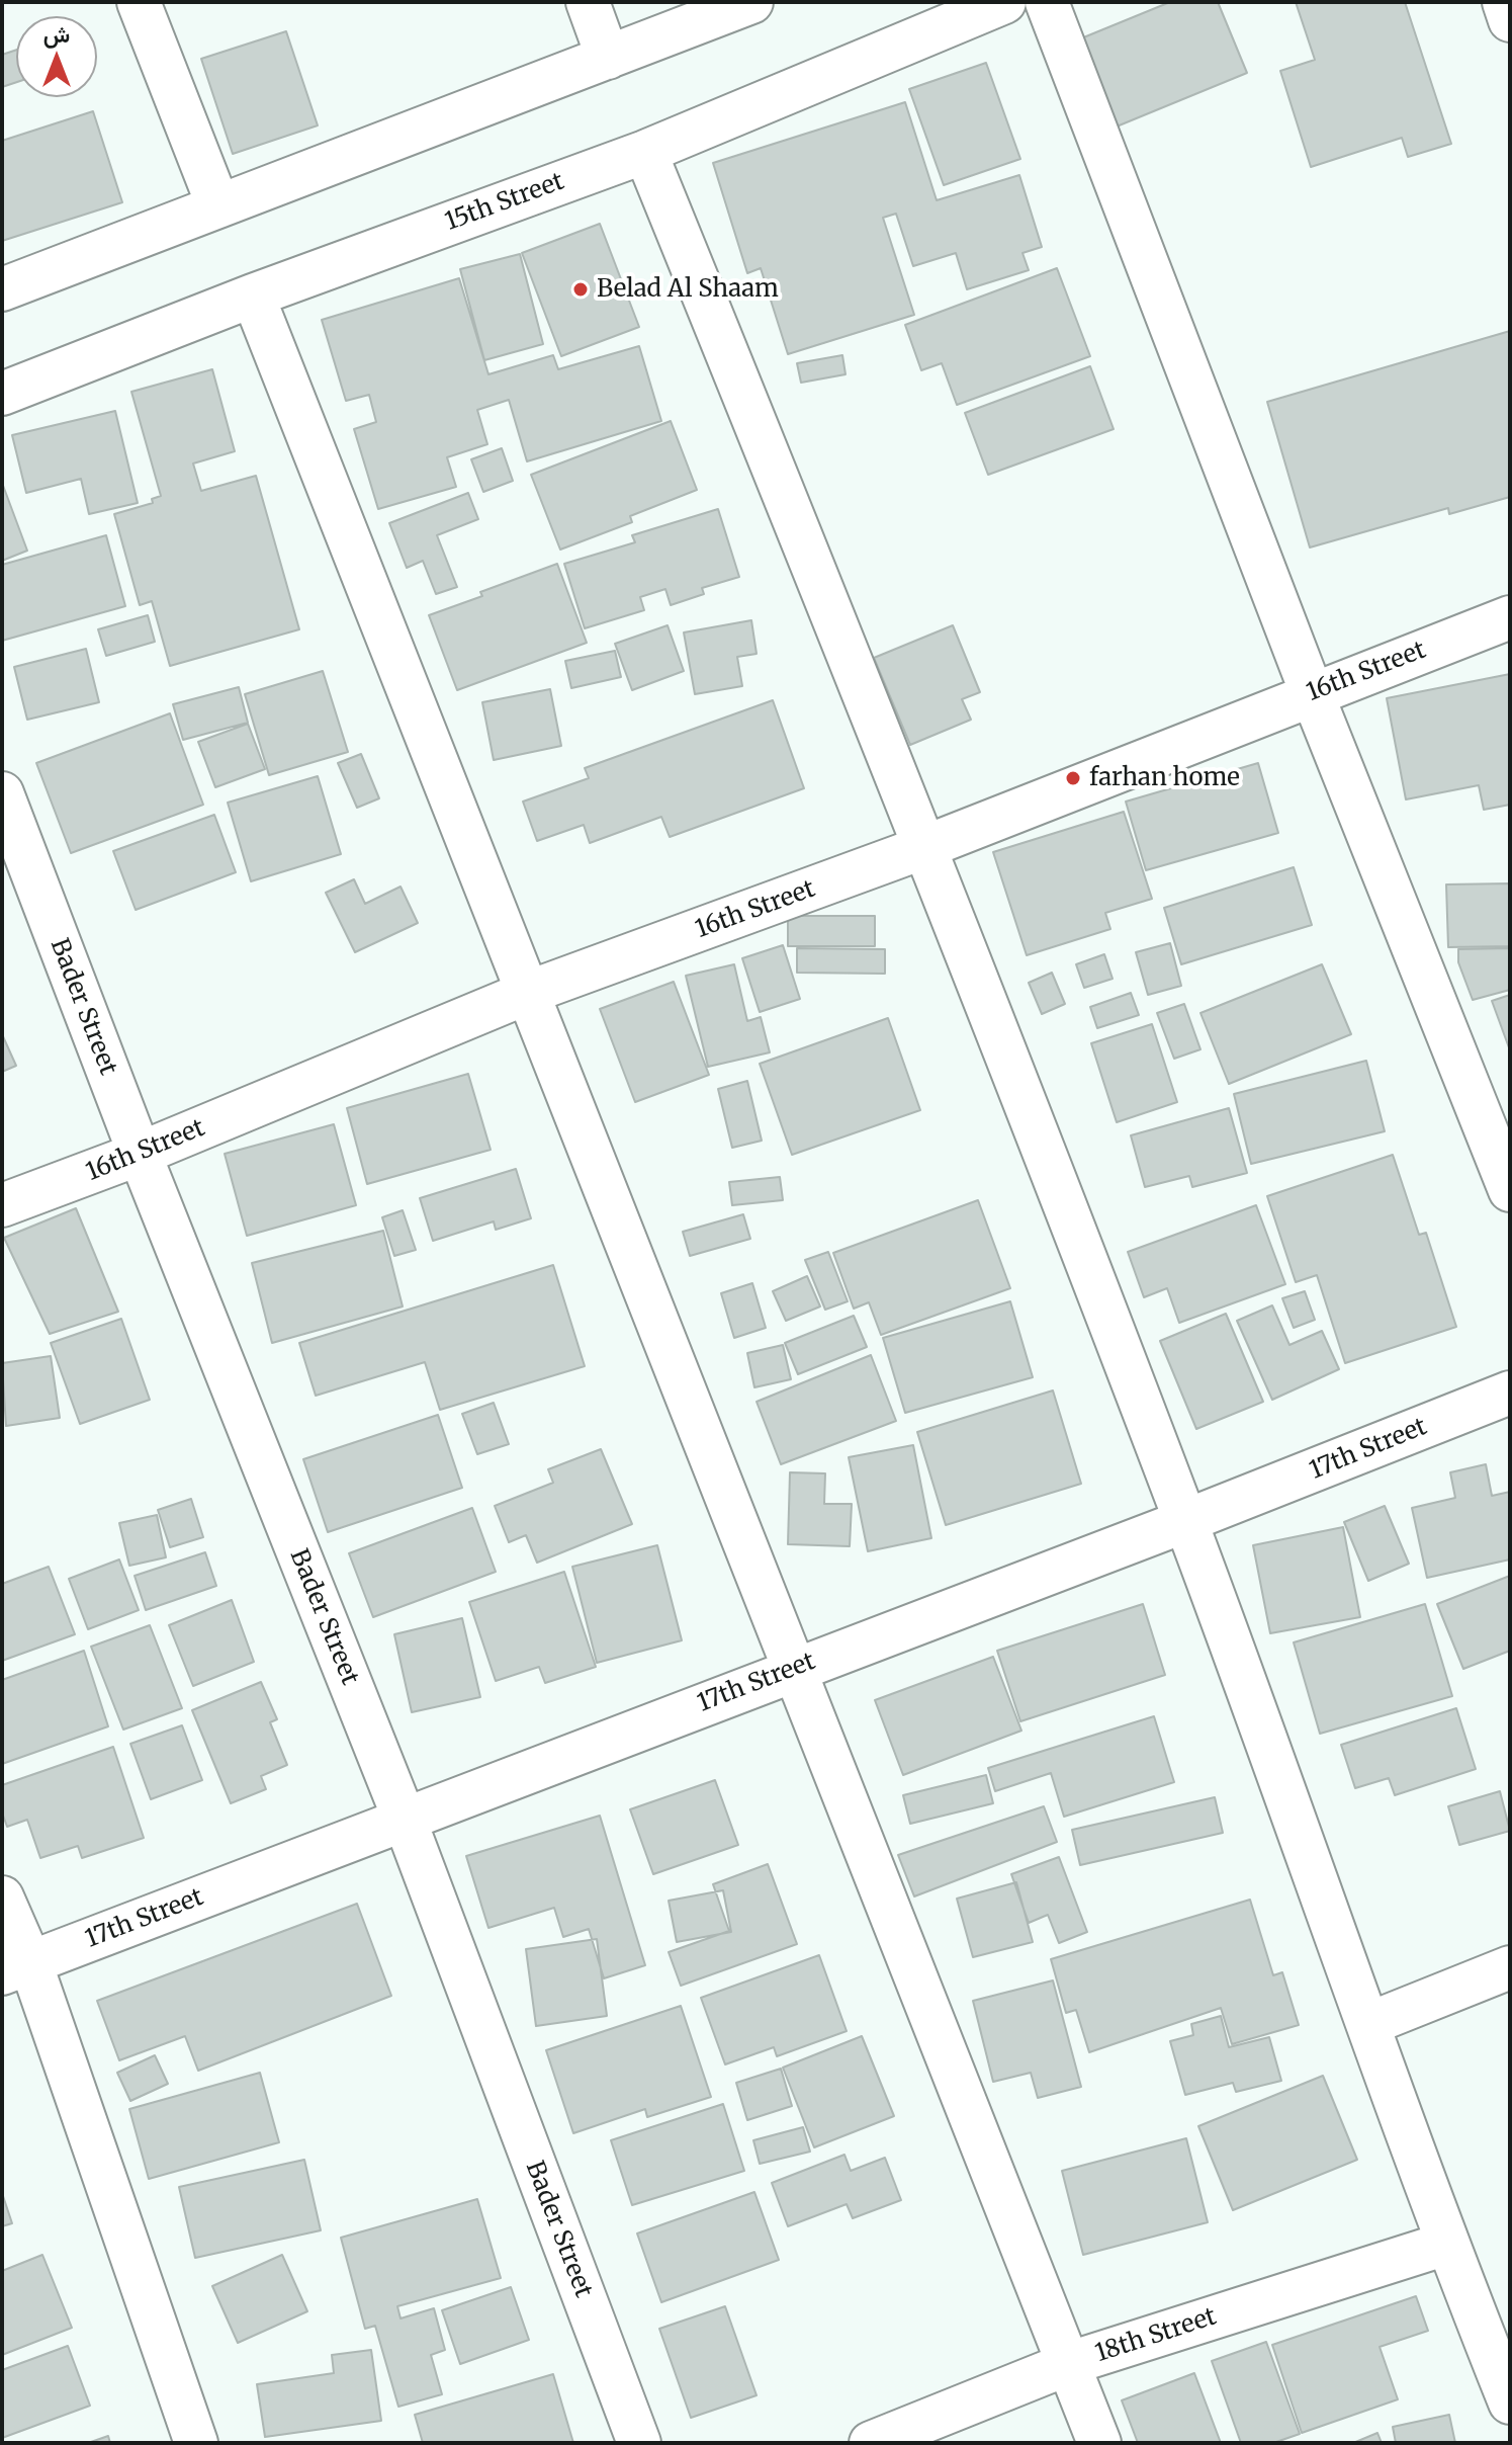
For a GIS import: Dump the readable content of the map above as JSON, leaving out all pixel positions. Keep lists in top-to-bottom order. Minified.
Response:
{"streets":{"street":["15th Street","16th Street","Bader Street","17th Street","18th Street"]},"crossings":[["16th Street","Bader Street"],["Bader Street","17th Street"]],"places":["Belad Al Shaam","farhan home"],"north":"top"}
